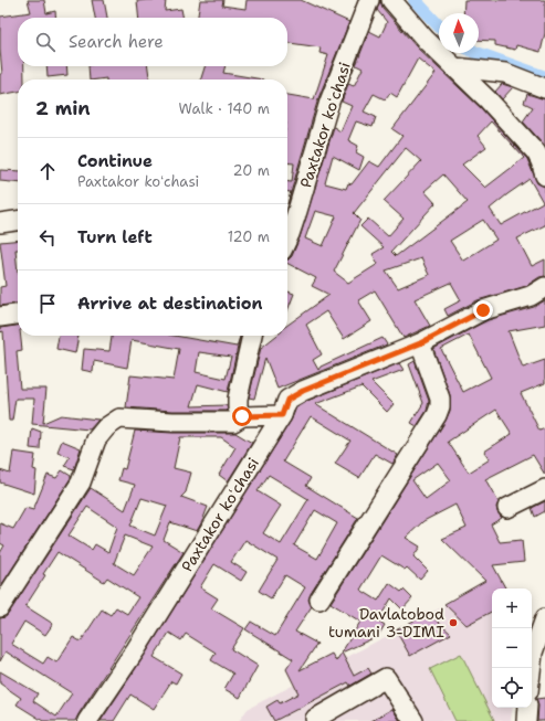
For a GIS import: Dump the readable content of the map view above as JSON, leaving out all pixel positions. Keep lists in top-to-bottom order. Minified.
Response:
{"streets":{"street":["Paxtakor koʻchasi"]},"places":["Davlatobod tumani 3-DIMI"],"north":"top","page":{"search":"Search here","heading":["2 min","Walk · 140 m"],"list":[["Continue","Paxtakor koʻchasi","20 m"],["Turn left","120 m"],"Arrive at destination"],"map_buttons":["+","−"]}}
